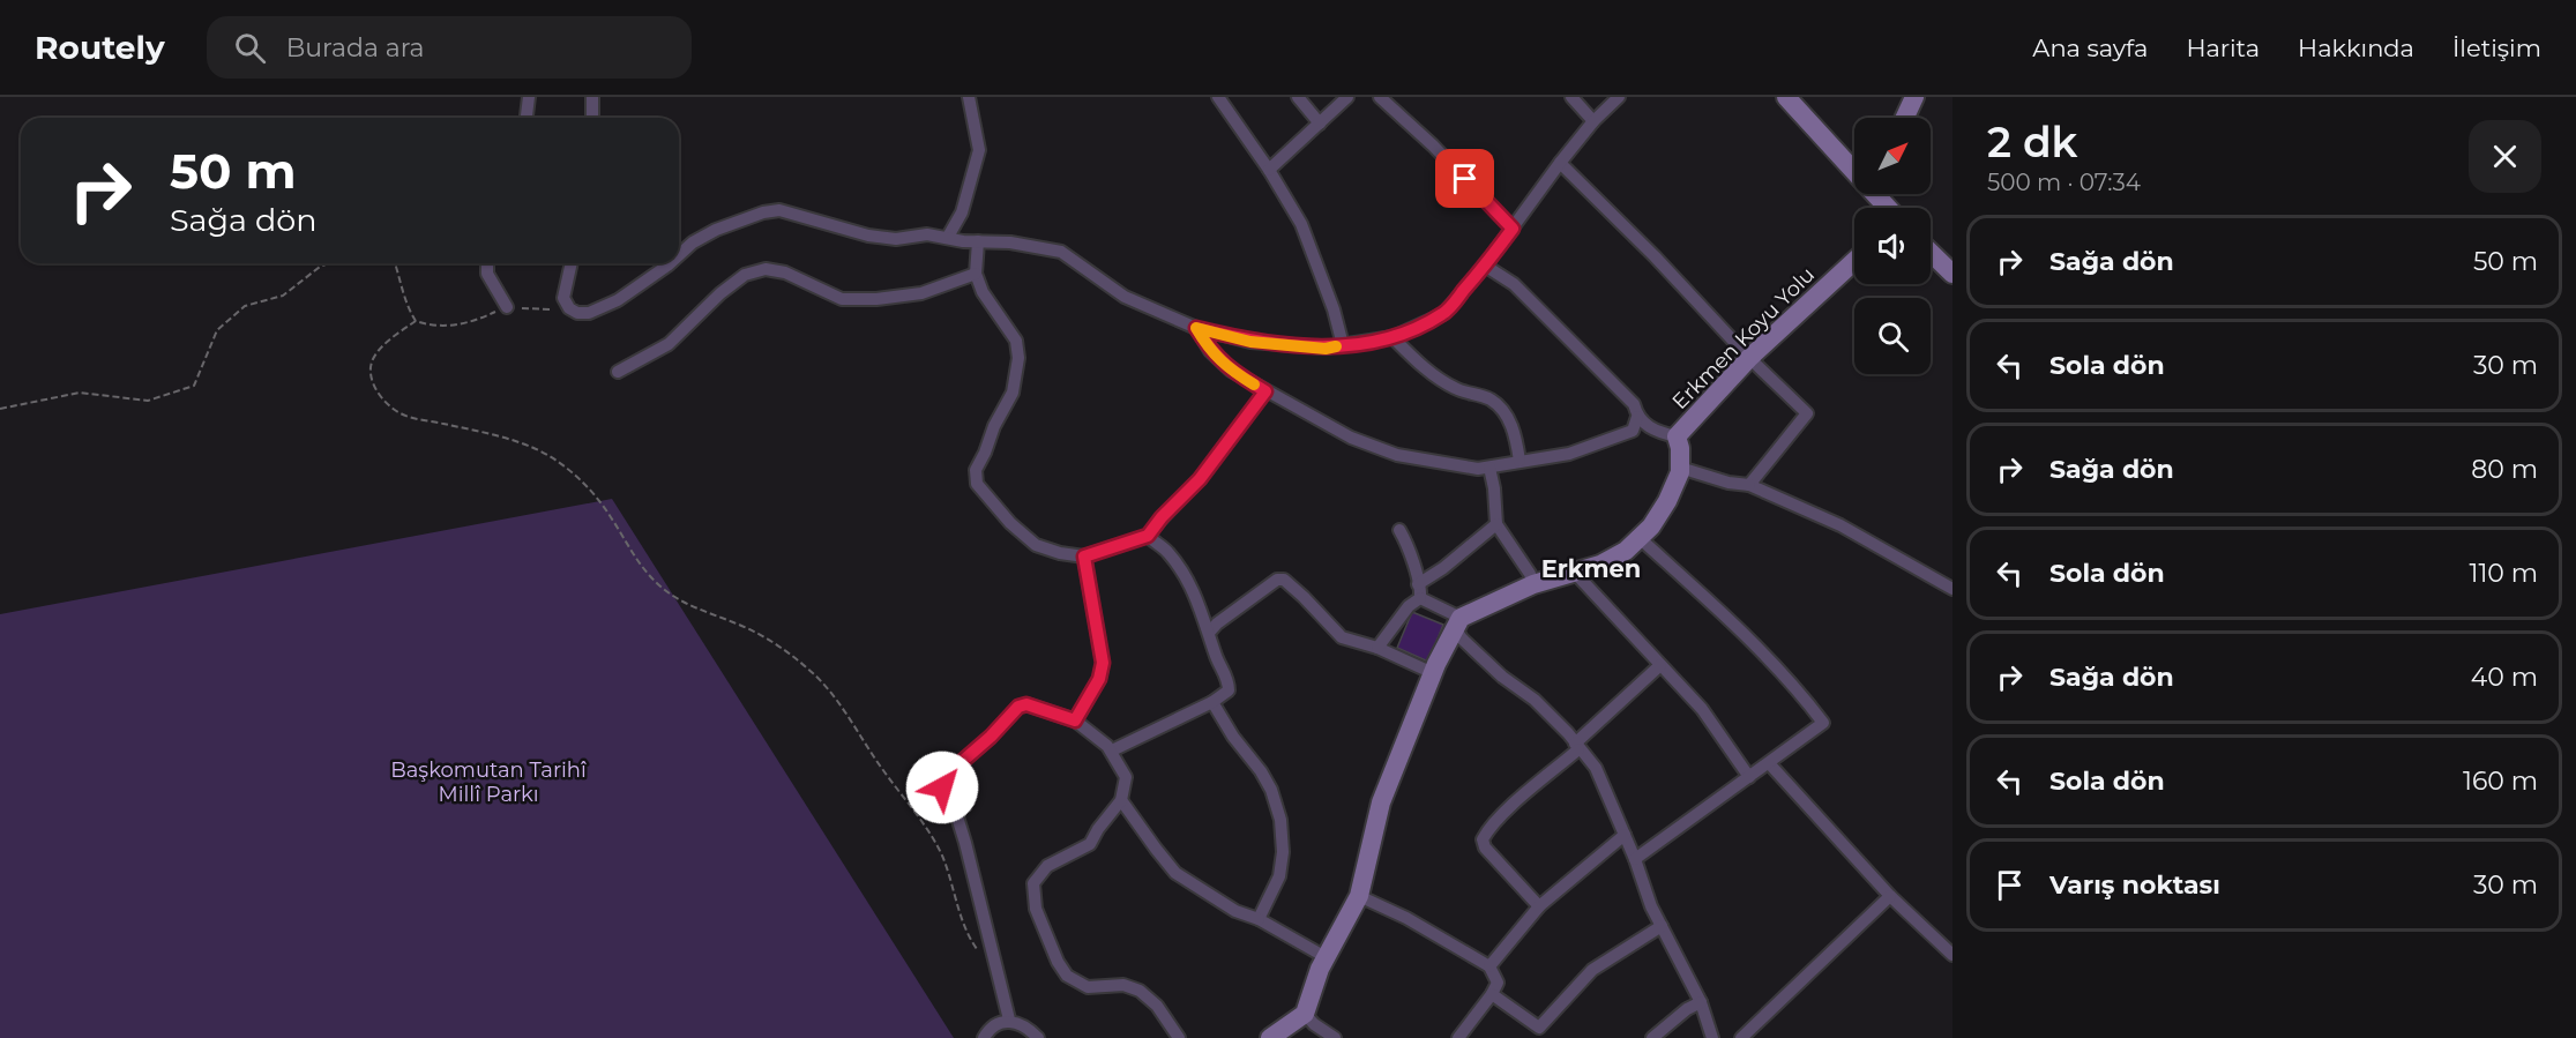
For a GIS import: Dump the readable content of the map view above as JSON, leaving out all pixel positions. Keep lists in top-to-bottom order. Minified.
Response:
{"streets":{"street":["Erkmen Koyu Yolu"]},"districts":["Erkmen"],"parks":["Başkomutan Tarihî Millî Parkı"],"north":"top right","page":{"header":"Routely","search":"Burada ara","nav":["Ana sayfa","Harita","Hakkında","İletişim"],"heading":["2 dk","500 m · 07:34"],"turn":["50 m","Sağa dön"],"list":[{"name":"Sağa dön","value":"50 m"},{"name":"Sola dön","value":"30 m"},{"name":"Sağa dön","value":"80 m"},{"name":"Sola dön","value":"110 m"},{"name":"Sağa dön","value":"40 m"},{"name":"Sola dön","value":"160 m"},{"name":"Varış noktası","value":"30 m"}]}}
